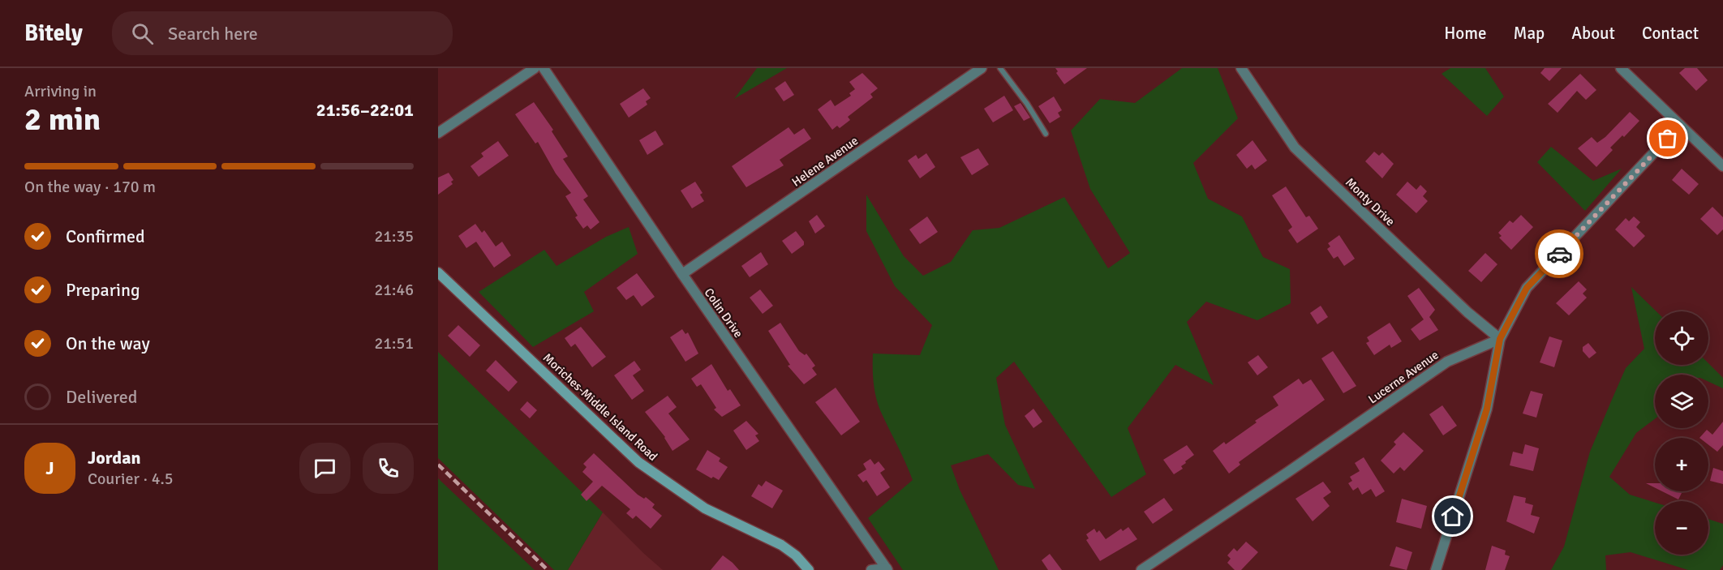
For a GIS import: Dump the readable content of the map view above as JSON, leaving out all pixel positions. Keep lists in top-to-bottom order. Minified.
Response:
{"streets":{"main road":["Moriches-Middle Island Road"],"street":["Helene Avenue","Monty Drive","Colin Drive","Lucerne Avenue"]},"crossings":[["Helene Avenue","Colin Drive"],["Monty Drive","Lucerne Avenue"]],"page":{"header":"Bitely","search":"Search here","nav":["Home","Map","About","Contact"],"heading":["2 min","Arriving in","21:56–22:01"],"panel":["Jordan","Courier · 4.5"],"bar":"On the way · 170 m","list":[["Confirmed","21:35"],["Preparing","21:46"],["On the way","21:51"],"Delivered"],"map_buttons":["+","−"],"round":"J"}}
